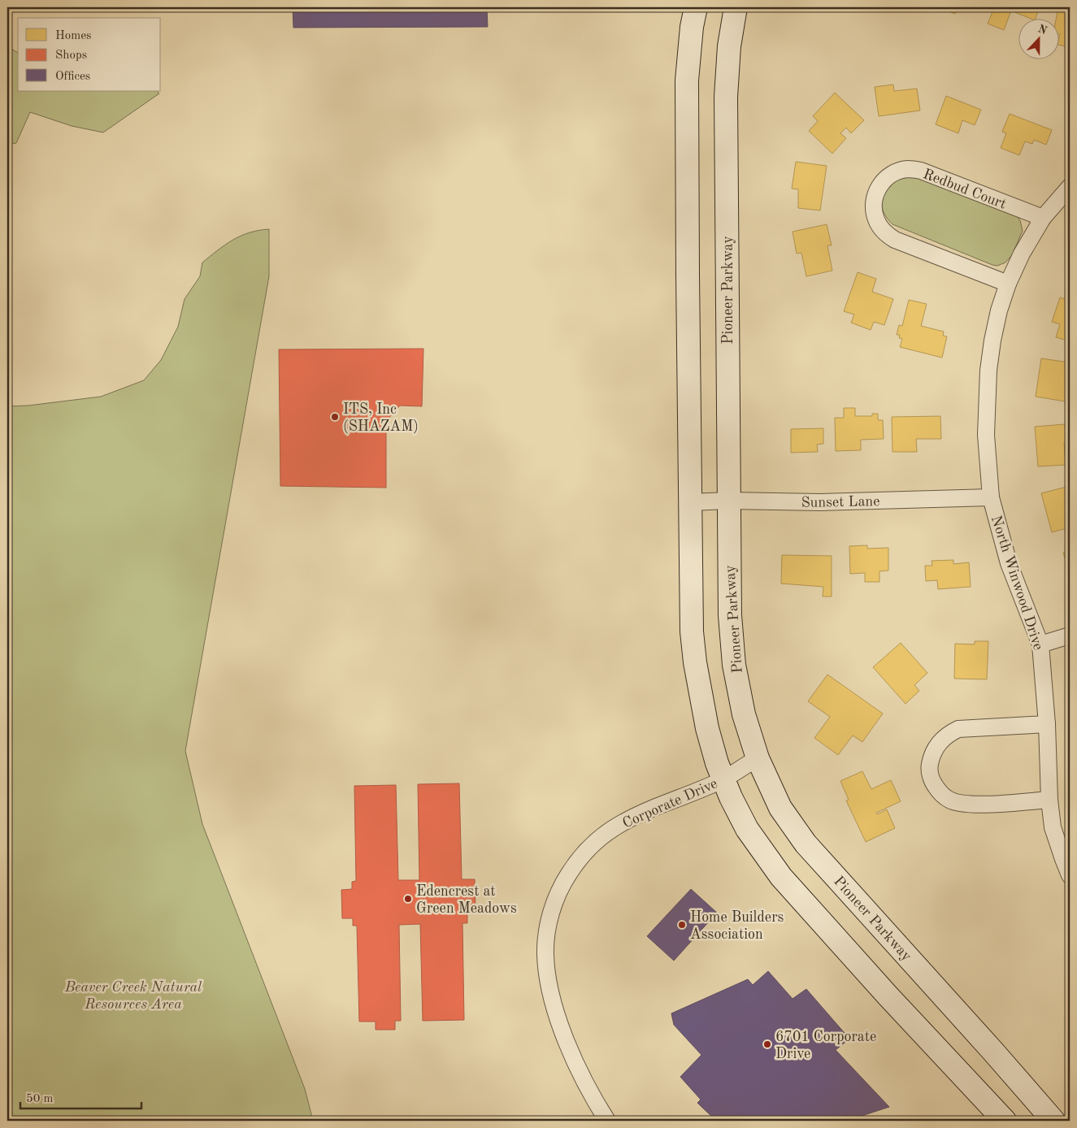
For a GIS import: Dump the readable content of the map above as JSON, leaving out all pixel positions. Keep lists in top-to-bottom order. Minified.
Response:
{"streets":{"street":["Redbud Court","Pioneer Parkway","Sunset Lane","North Winwood Drive","Corporate Drive"]},"crossings":[["Redbud Court","North Winwood Drive"],["Pioneer Parkway","Sunset Lane"],["Pioneer Parkway","Corporate Drive"],["Sunset Lane","North Winwood Drive"]],"parks":["Beaver Creek Natural Resources Area"],"places":["ITS, Inc (SHAZAM)","Edencrest at Green Meadows","Home Builders Association","6701 Corporate Drive"],"legend":["Homes","Shops","Offices"],"scale_bar":"50 m","north":"top"}
